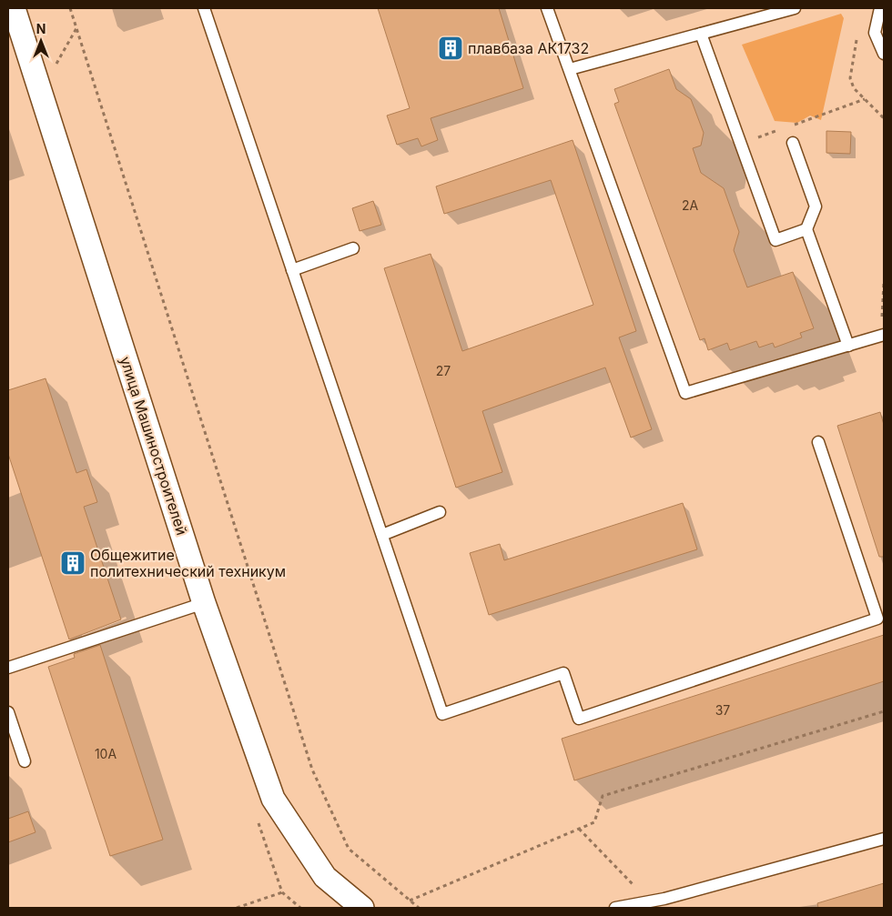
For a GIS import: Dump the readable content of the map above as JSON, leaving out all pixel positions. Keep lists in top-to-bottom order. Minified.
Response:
{"streets":{"street":["улица Машиностроителей"]},"places":{"building":["плавбаза АК1732","Общежитие политехнический техникум"]},"house_numbers":["2А","27","37","10А"],"north":"top"}
